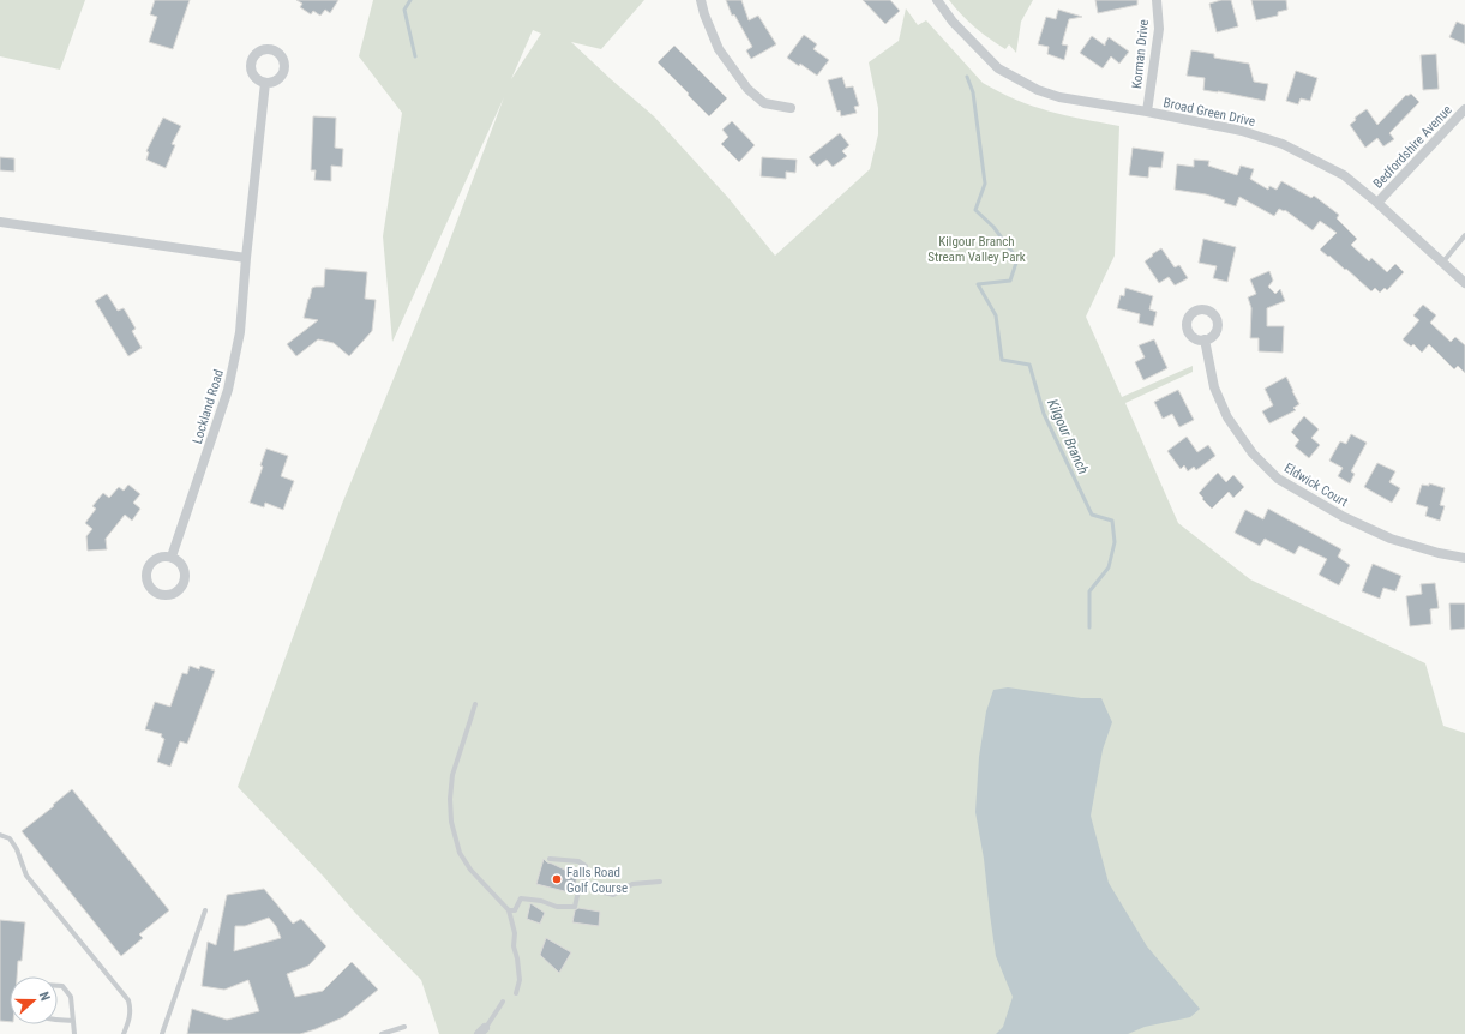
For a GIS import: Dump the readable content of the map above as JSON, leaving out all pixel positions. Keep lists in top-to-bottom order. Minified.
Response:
{"streets":{"street":["Korman Drive","Broad Green Drive","Bedfordshire Avenue","Lockland Road","Eldwick Court"]},"crossings":[["Korman Drive","Broad Green Drive"],["Broad Green Drive","Bedfordshire Avenue"]],"water":["Kilgour Branch"],"parks":["Kilgour Branch Stream Valley Park"],"places":["Falls Road Golf Course"],"north":"right"}
